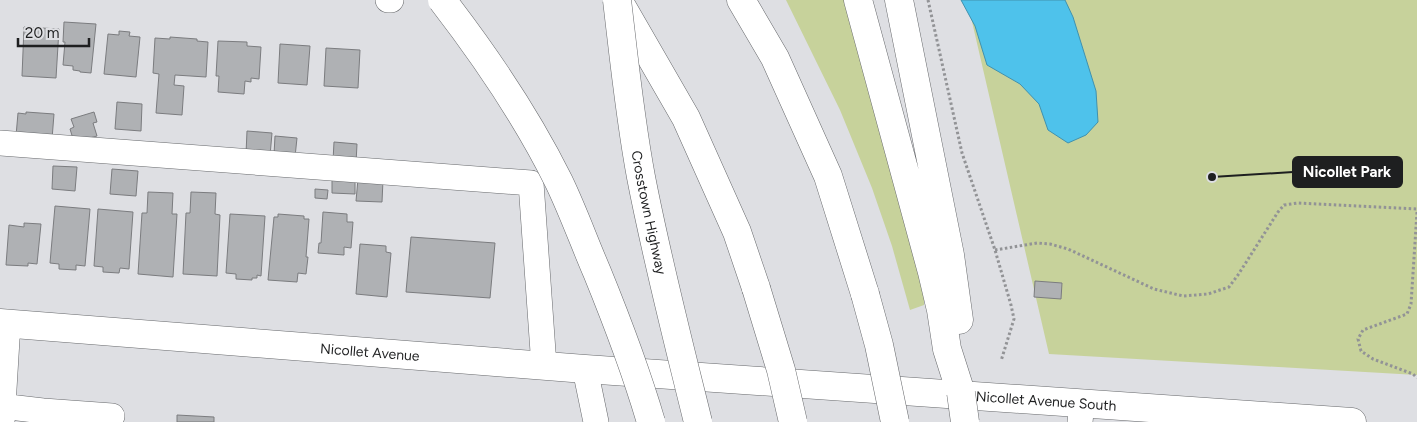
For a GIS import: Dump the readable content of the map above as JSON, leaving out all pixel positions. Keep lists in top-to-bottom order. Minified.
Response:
{"streets":{"main road":["Crosstown Highway","Nicollet Avenue","Nicollet Avenue South"]},"crossings":[["Nicollet Avenue","Nicollet Avenue South"]],"places":["Nicollet Park"],"scale_bar":"20 m"}
